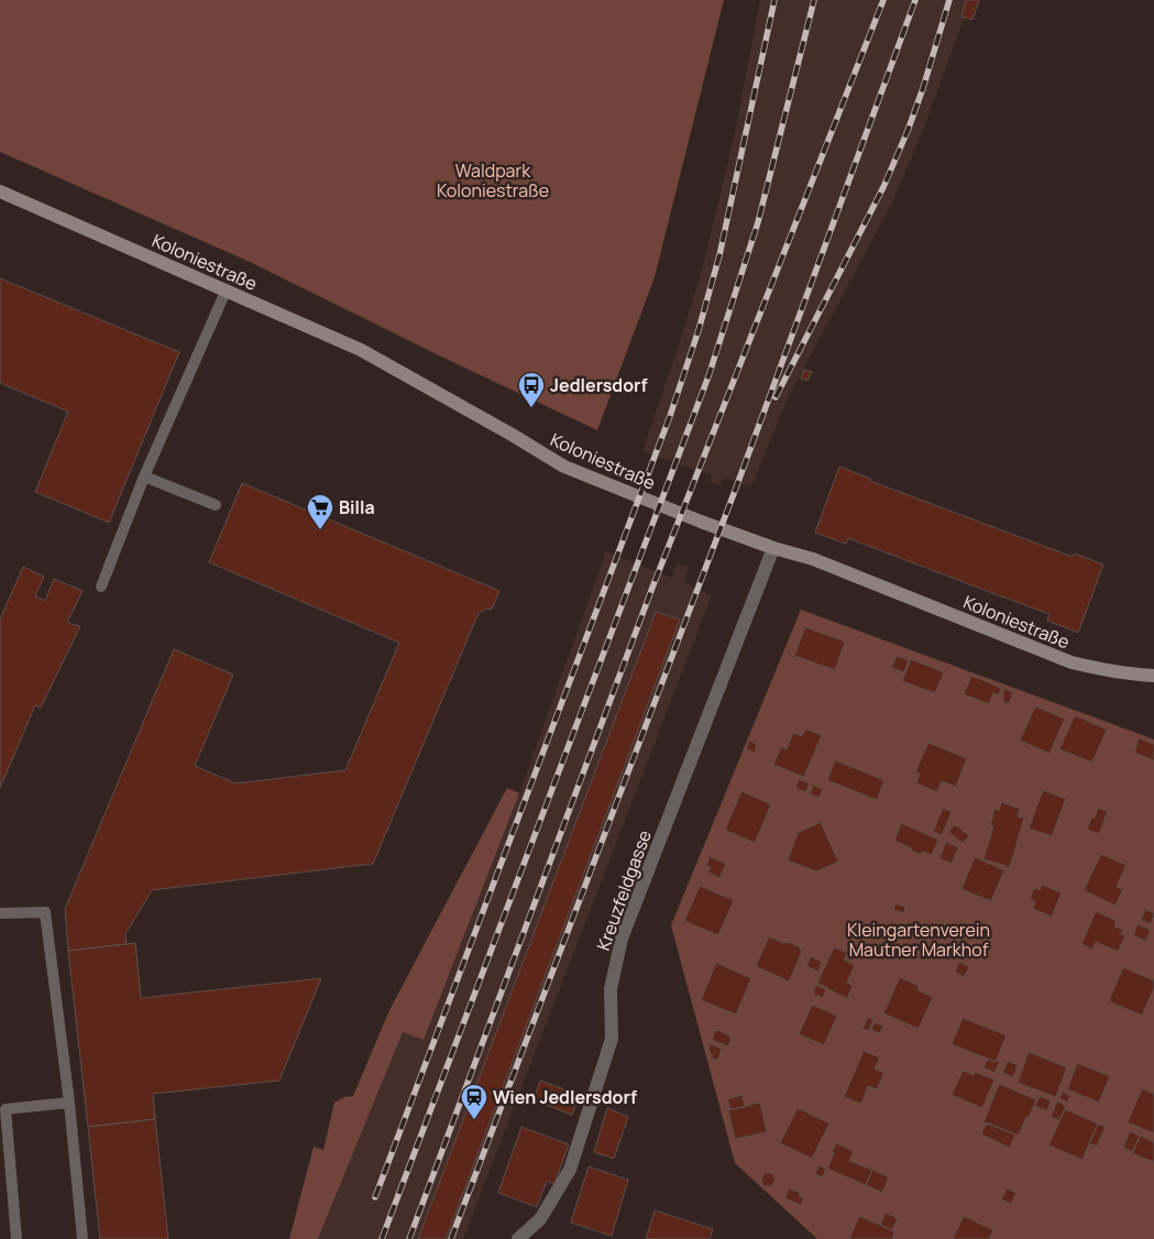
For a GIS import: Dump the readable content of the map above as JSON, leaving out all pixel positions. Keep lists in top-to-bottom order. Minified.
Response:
{"streets":{"street":["Koloniestraße","Kreuzfeldgasse"]},"crossings":[["Koloniestraße","Kreuzfeldgasse"]],"parks":["Waldpark Koloniestraße","Kleingartenverein Mautner Markhof"],"places":{"bus stop":["Jedlersdorf"],"supermarket":["Billa"],"station":["Wien Jedlersdorf"]}}
